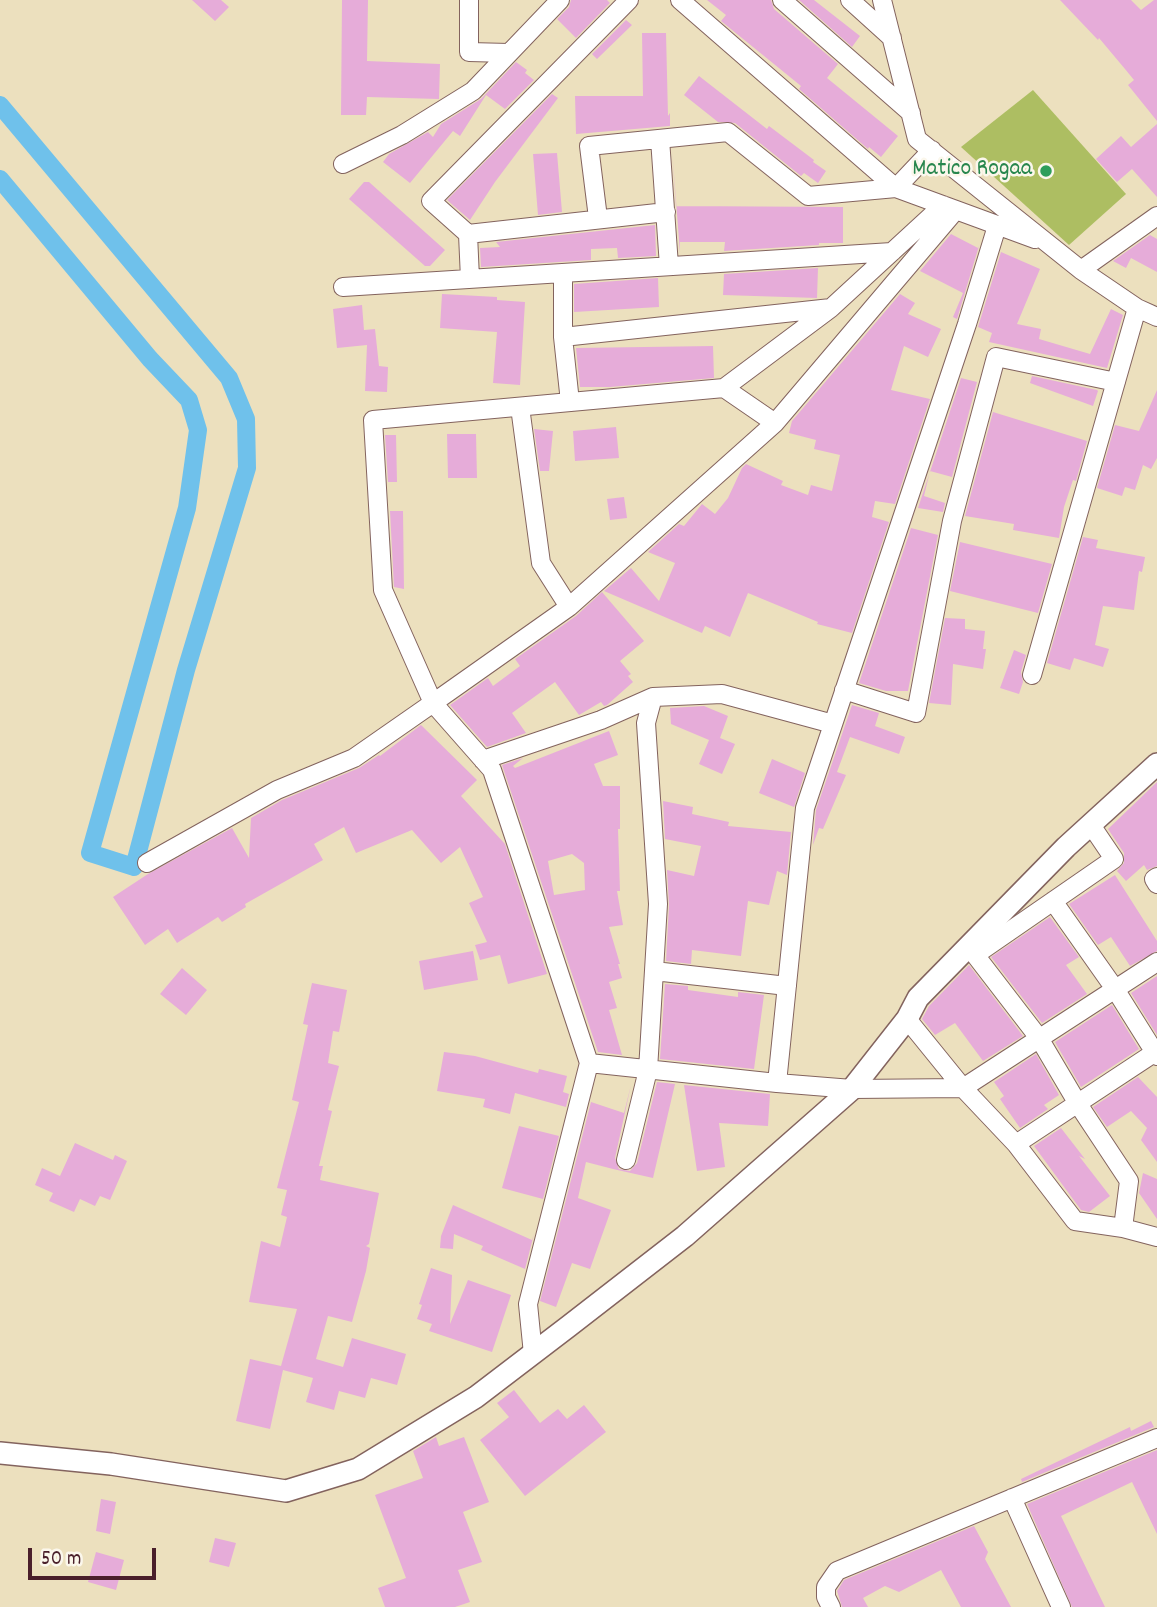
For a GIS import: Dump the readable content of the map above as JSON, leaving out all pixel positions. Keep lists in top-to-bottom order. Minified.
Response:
{"places":["Matico Rogaa"],"scale_bar":"50 m"}
